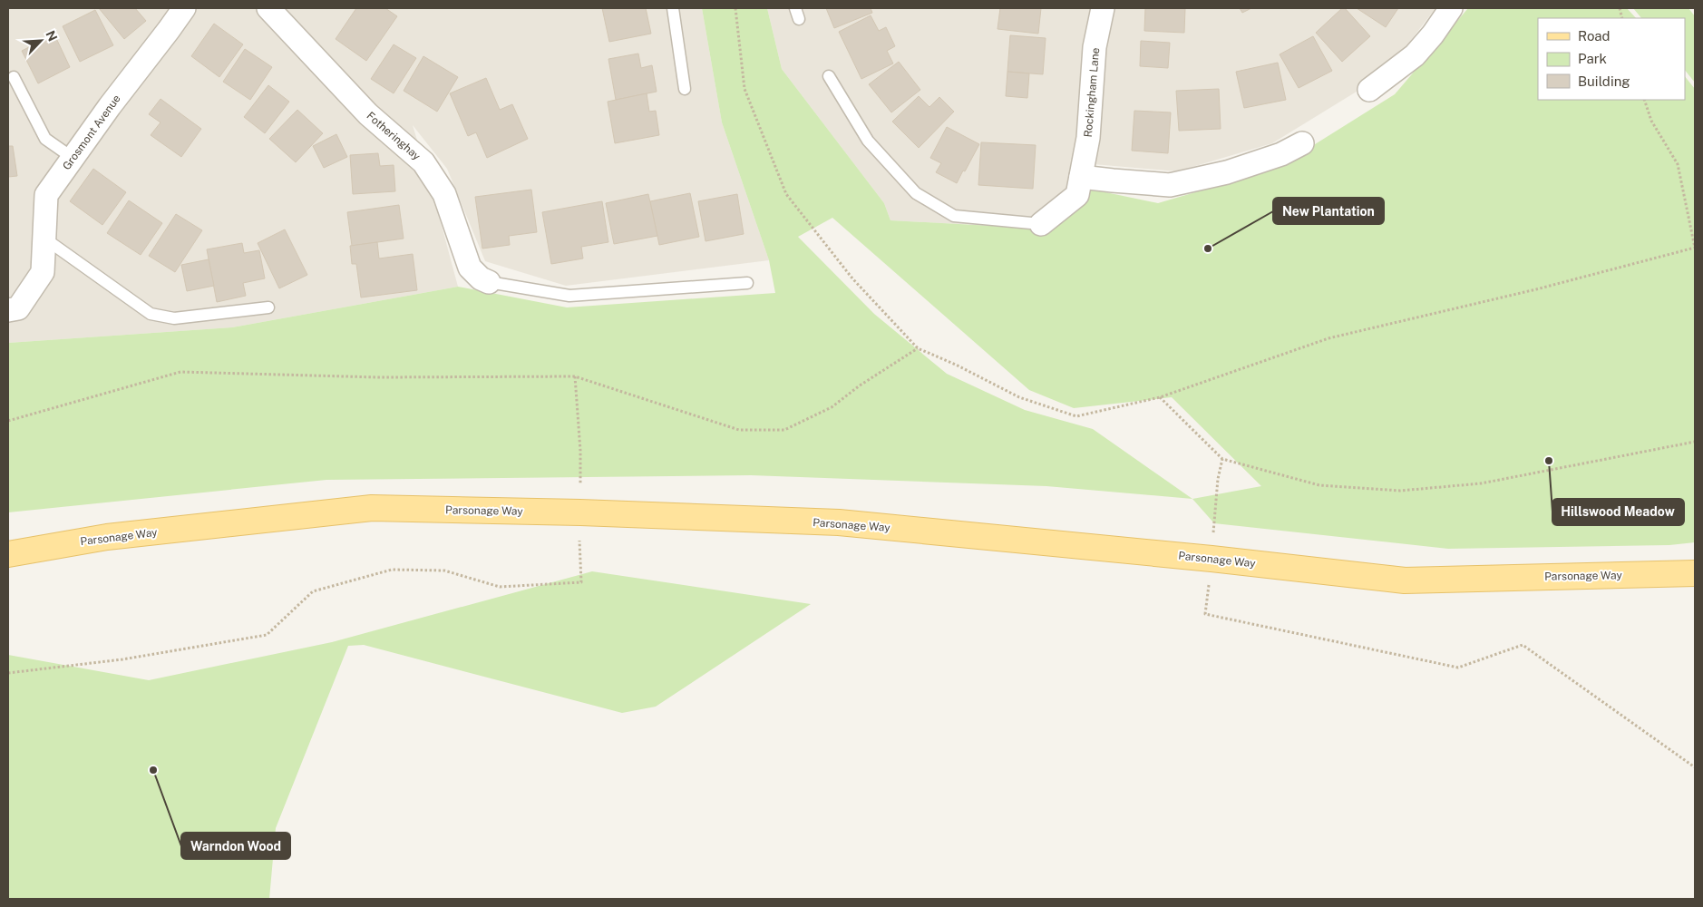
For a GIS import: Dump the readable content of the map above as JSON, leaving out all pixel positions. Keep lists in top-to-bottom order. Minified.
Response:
{"streets":{"main road":["Parsonage Way"],"street":["Rockingham Lane","Grosmont Avenue","Fotheringhay"]},"places":["New Plantation","Hillswood Meadow","Warndon Wood"],"legend":["Road","Park","Building"],"north":"top right"}
